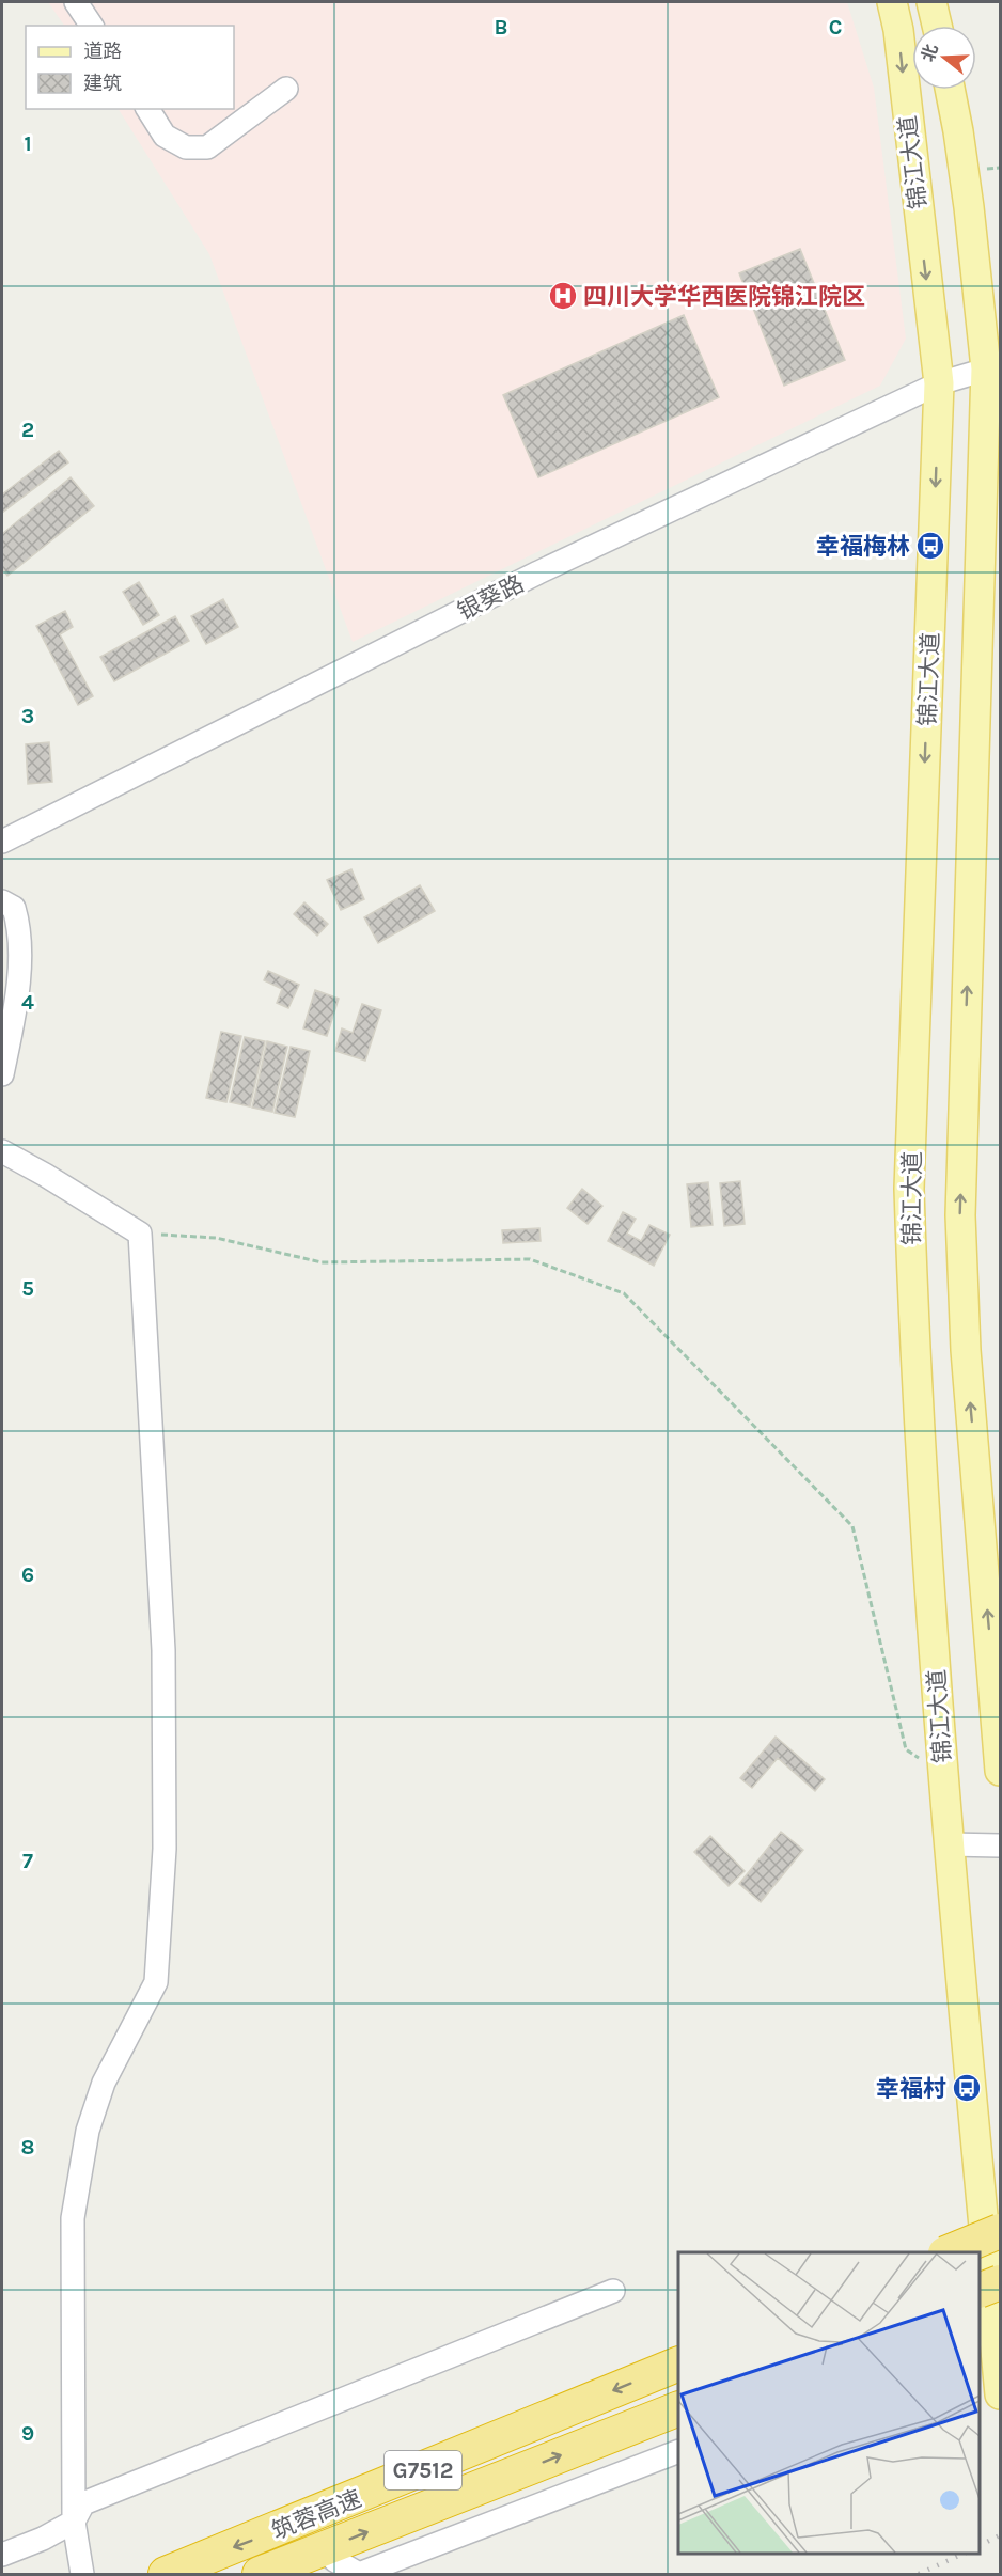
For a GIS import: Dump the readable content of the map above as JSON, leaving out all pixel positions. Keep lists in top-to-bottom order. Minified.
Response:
{"streets":{"highway":["G7512","筑蓉高速"],"main road":["锦江大道"],"street":["银葵路"]},"crossings":[["锦江大道","银葵路"]],"places":{"hospital":["四川大学华西医院锦江院区"],"bus stop":["幸福梅林","幸福村"]},"legend":["道路","建筑"],"north":"left","grid":{"columns":["B","C"],"rows":["1","2","3","4","5","6","7","8","9"]}}
